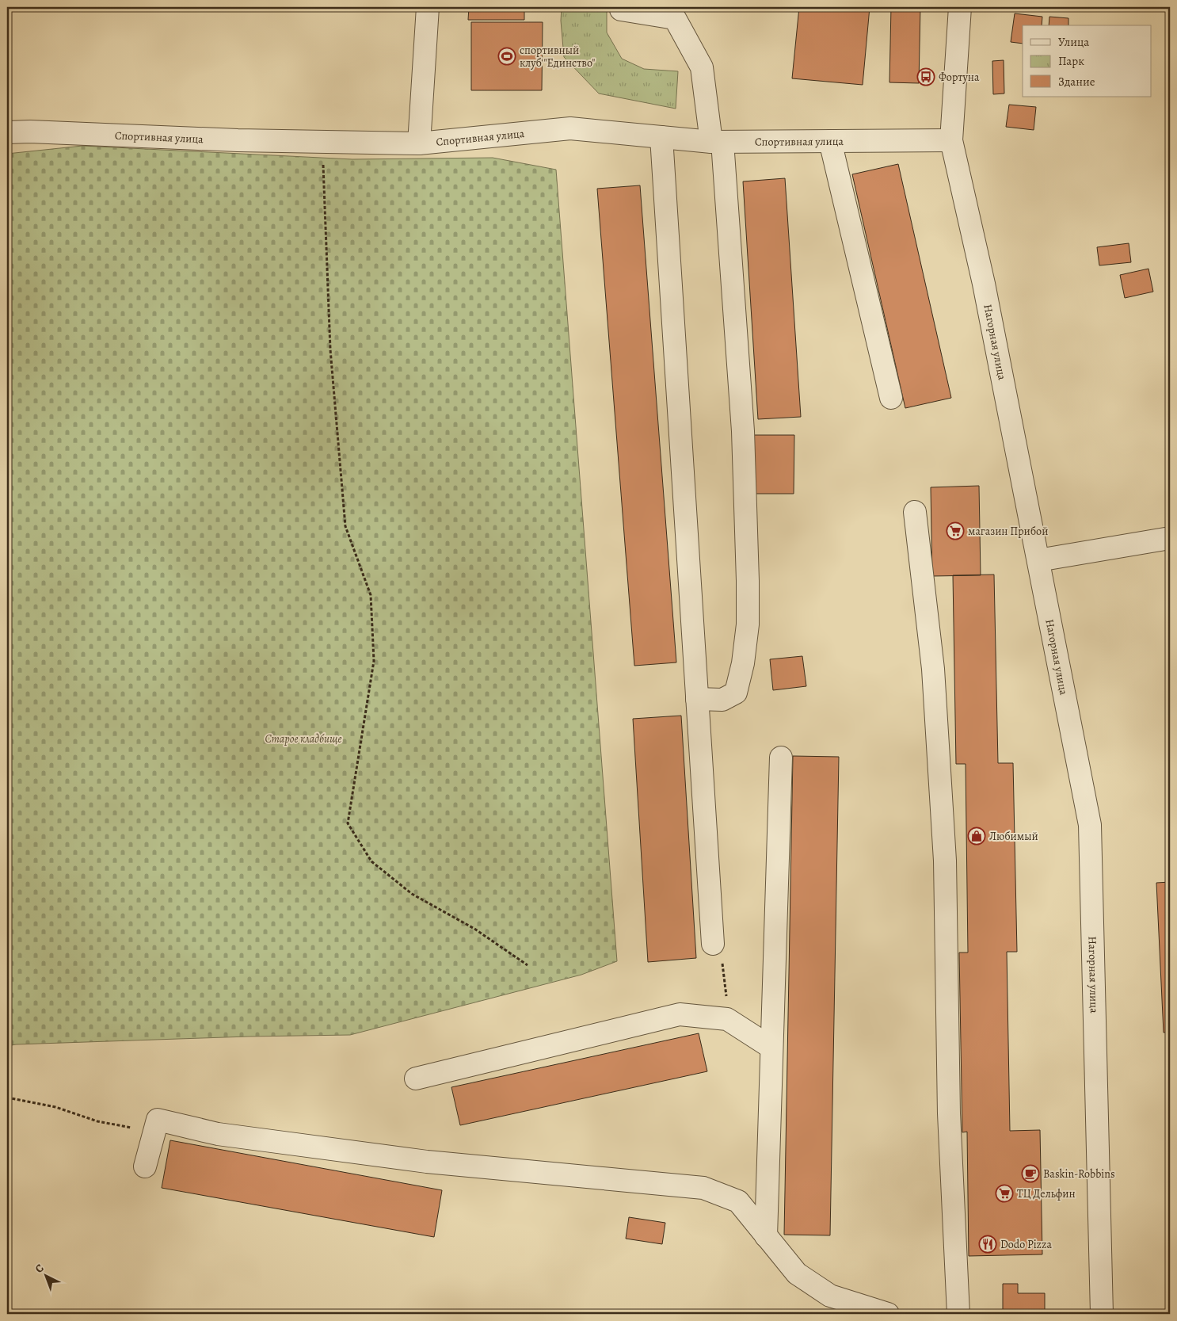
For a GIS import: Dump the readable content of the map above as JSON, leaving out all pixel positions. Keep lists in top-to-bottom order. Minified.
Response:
{"streets":{"street":["Спортивная улица","Нагорная улица"]},"crossings":[["Спортивная улица","Нагорная улица"]],"parks":["Старое кладбище"],"places":{"sports":["спортивный клуб \"Единство\""],"bus stop":["Фортуна"],"supermarket":["магазин Прибой","ТЦ Дельфин"],"shop":["Любимый"],"cafe":["Baskin-Robbins"],"restaurant":["Dodo Pizza"]},"legend":["Улица","Парк","Здание"],"north":"top left"}
